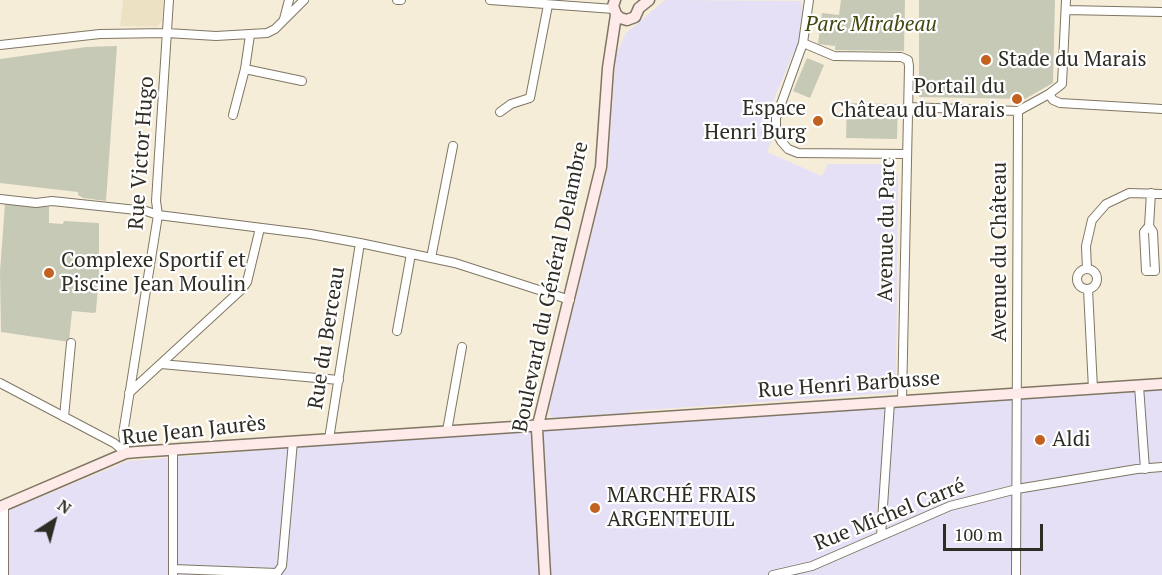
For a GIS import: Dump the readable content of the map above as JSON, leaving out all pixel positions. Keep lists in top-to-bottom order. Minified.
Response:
{"streets":{"street":["Rue Victor Hugo","Avenue du Parc","Avenue du Château","Boulevard du Général Delambre","Rue du Berceau","Rue Henri Barbusse","Rue Jean Jaurès","Rue Michel Carré"]},"crossings":[["Rue Victor Hugo","Rue Jean Jaurès"],["Avenue du Parc","Rue Henri Barbusse"],["Avenue du Château","Rue Henri Barbusse"],["Avenue du Château","Rue Michel Carré"],["Boulevard du Général Delambre","Rue Henri Barbusse"],["Rue du Berceau","Rue Jean Jaurès"],["Rue Henri Barbusse","Rue Jean Jaurès"]],"parks":["Parc Mirabeau"],"places":["Stade du Marais","Portail du Château du Marais","Espace Henri Burg","Complexe Sportif et Piscine Jean Moulin","Aldi","MARCHÉ FRAIS ARGENTEUIL"],"scale_bar":"100 m","north":"top right"}
